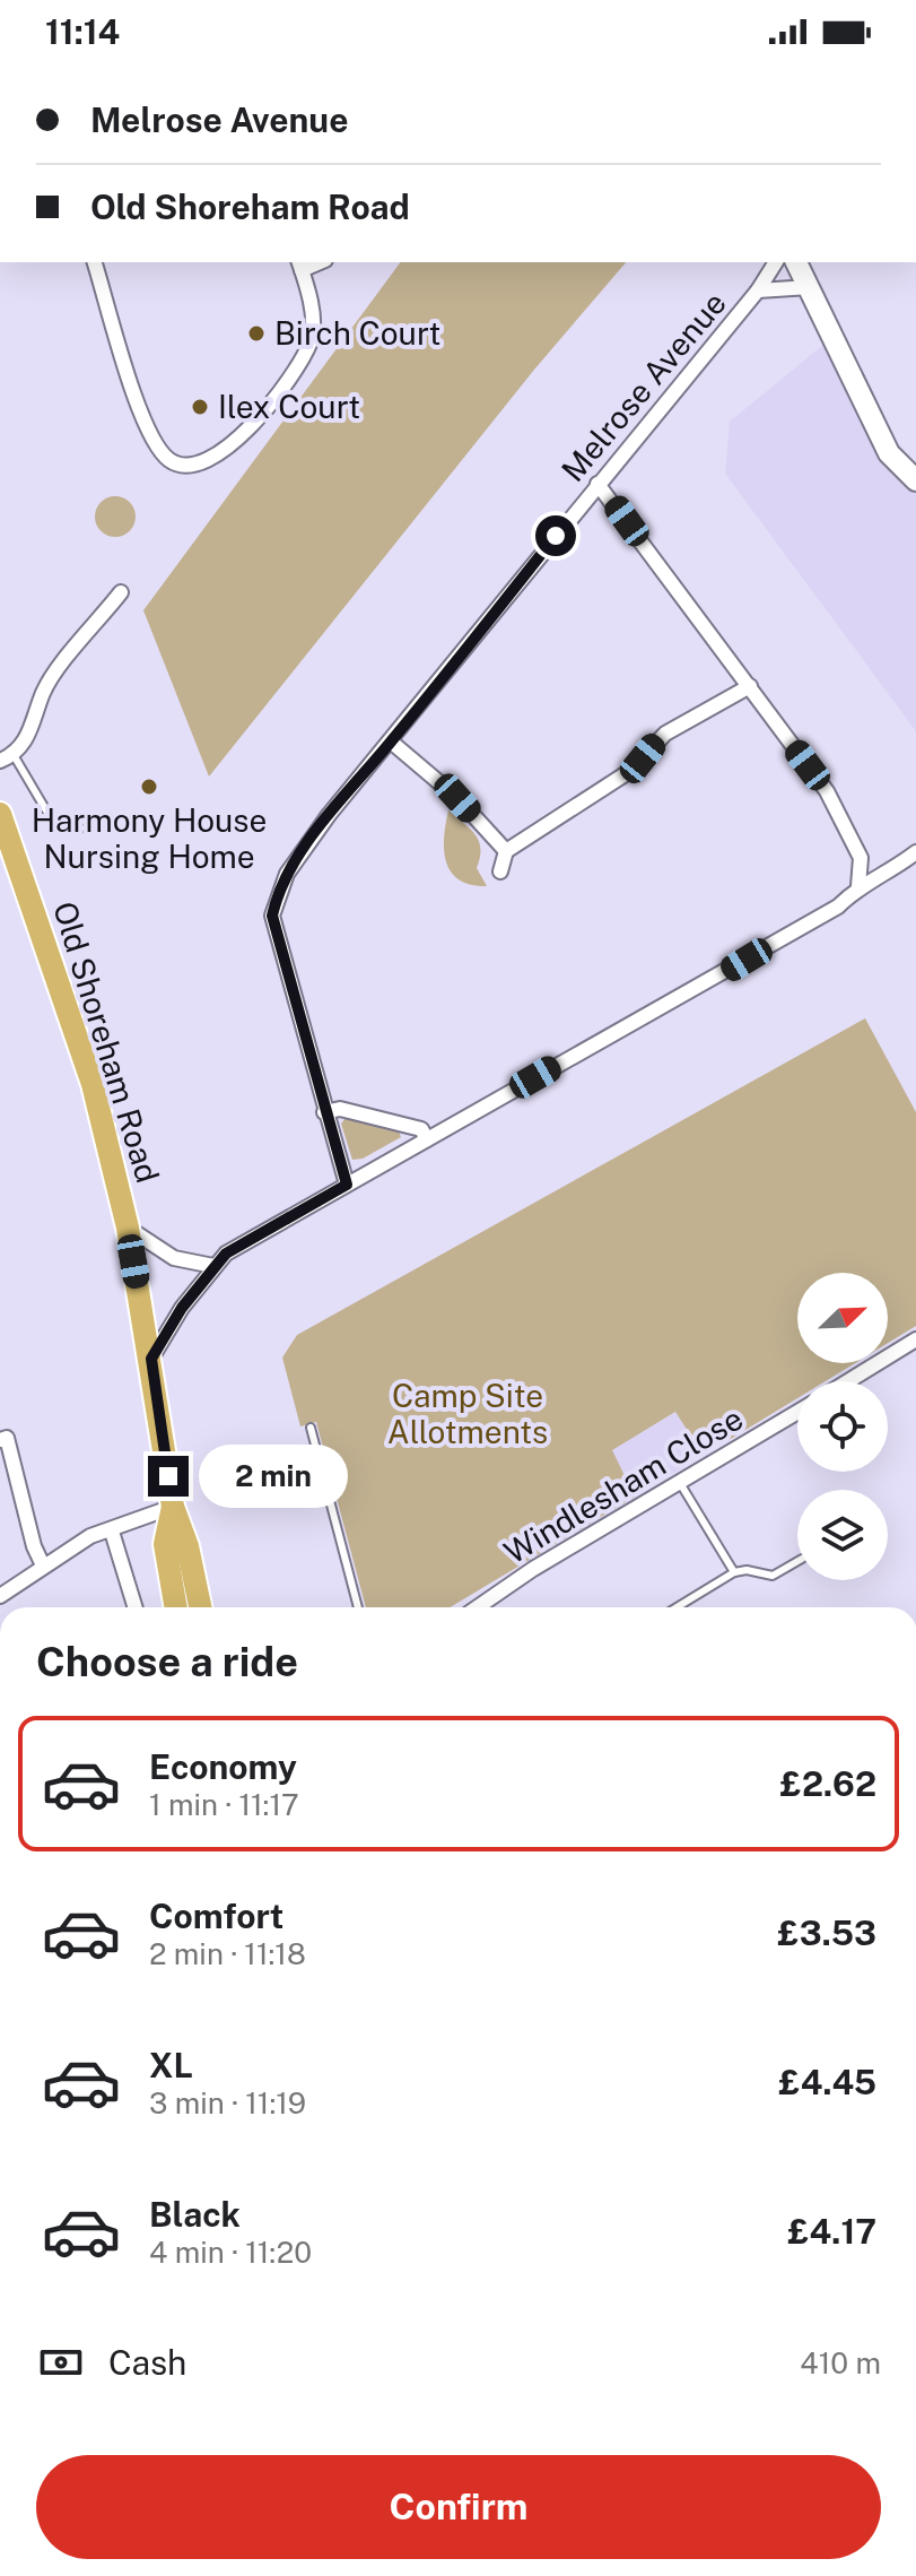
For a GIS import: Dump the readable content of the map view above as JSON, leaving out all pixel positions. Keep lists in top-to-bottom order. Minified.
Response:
{"streets":{"main road":["Old Shoreham Road"],"street":["Melrose Avenue","Windlesham Close"]},"parks":["Camp Site Allotments"],"places":["Birch Court","Ilex Court","Harmony House Nursing Home"],"north":"top right","page":{"status":"11:14","banner":["Melrose Avenue","Old Shoreham Road"],"bubble":"2 min","heading":"Choose a ride","list":[{"name":"Economy","note":"1 min · 11:17","value":"£2.62"},{"name":"Comfort","note":"2 min · 11:18","value":"£3.53"},{"name":"XL","note":"3 min · 11:19","value":"£4.45"},{"name":"Black","note":"4 min · 11:20","value":"£4.17"}],"pay":["Cash","410 m"],"buttons":"Confirm"}}
